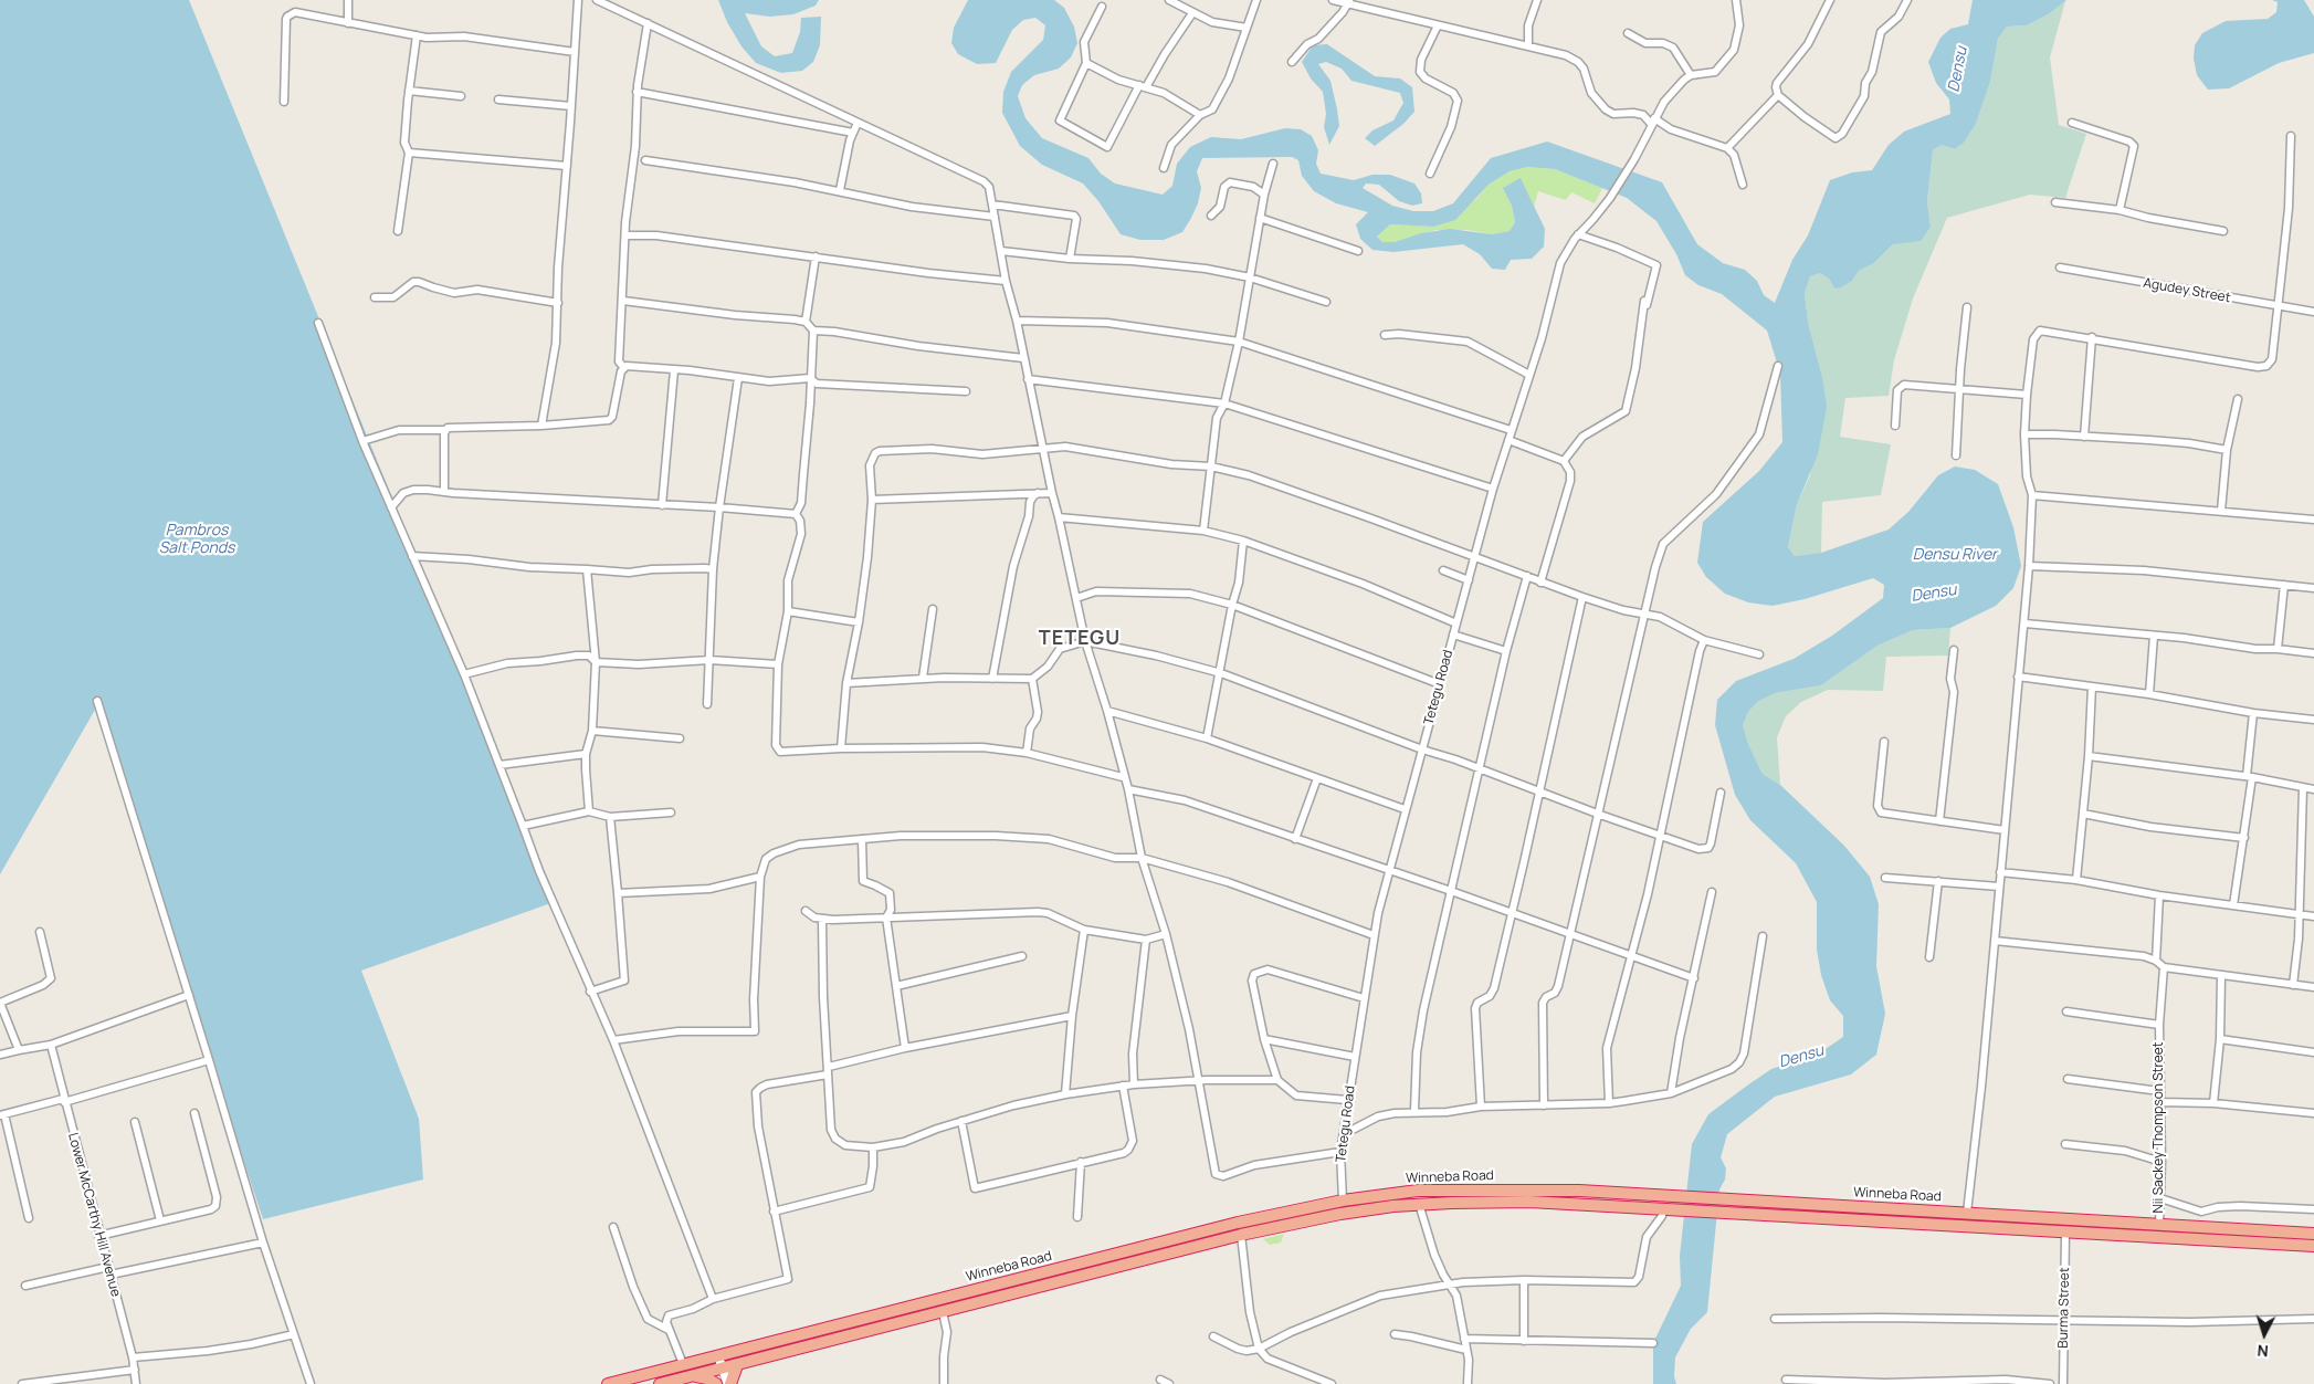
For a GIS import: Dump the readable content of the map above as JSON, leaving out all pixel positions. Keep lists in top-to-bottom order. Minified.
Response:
{"streets":{"highway":["Winneba Road"],"street":["Agudey Street","Tetegu Road","Nii Sackey Thompson Street","Lower McCarthy Hill Avenue","Burma Street"]},"crossings":[["Tetegu Road","Winneba Road"],["Nii Sackey Thompson Street","Winneba Road"],["Winneba Road","Burma Street"]],"districts":["TETEGU"],"water":["Densu","Pambros Salt Ponds","Densu River"],"north":"bottom"}
